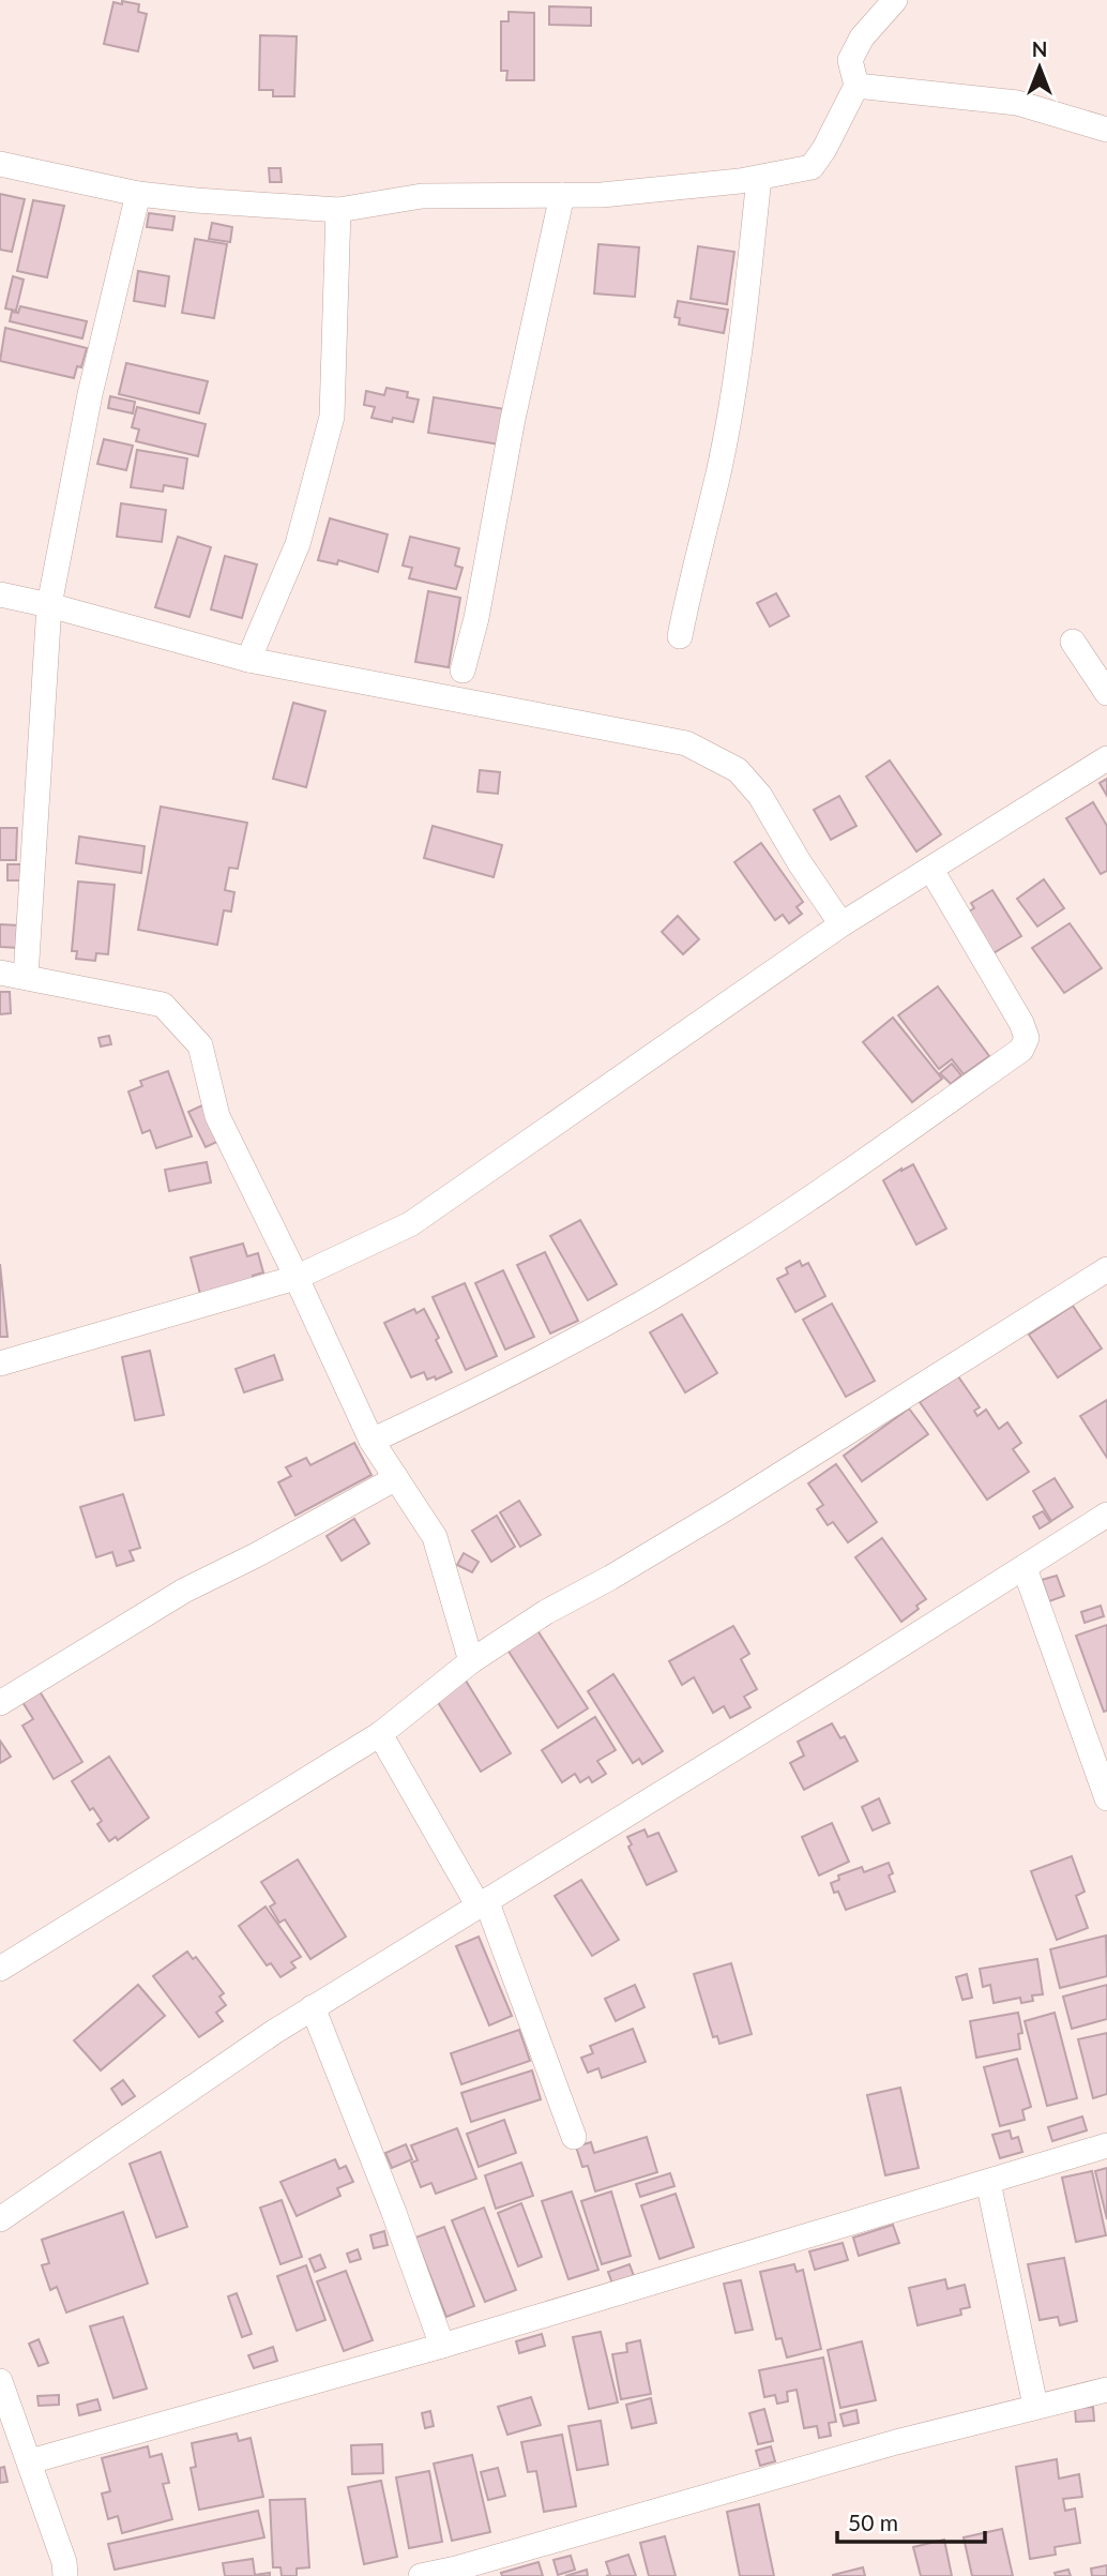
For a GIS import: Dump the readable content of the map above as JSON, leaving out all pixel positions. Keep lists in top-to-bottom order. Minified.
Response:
{"scale_bar":"50 m","north":"top"}
